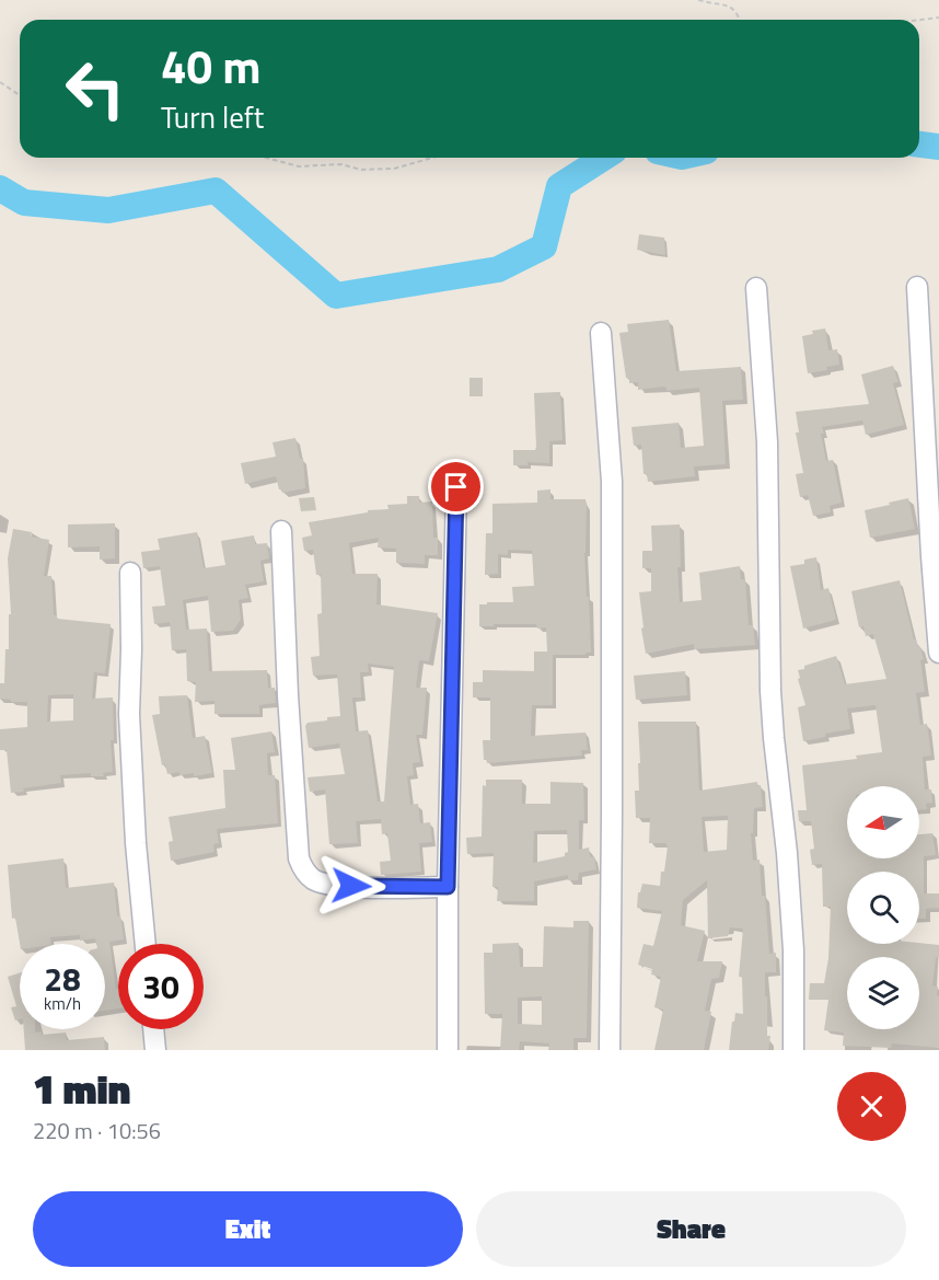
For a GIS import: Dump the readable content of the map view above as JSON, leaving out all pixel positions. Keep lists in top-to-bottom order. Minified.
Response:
{"north":"left","page":{"turn":["40 m","Turn left"],"speed":"28 km/h","limit":"30","heading":["1 min","220 m · 10:56"],"buttons":["Exit","Share"]}}
